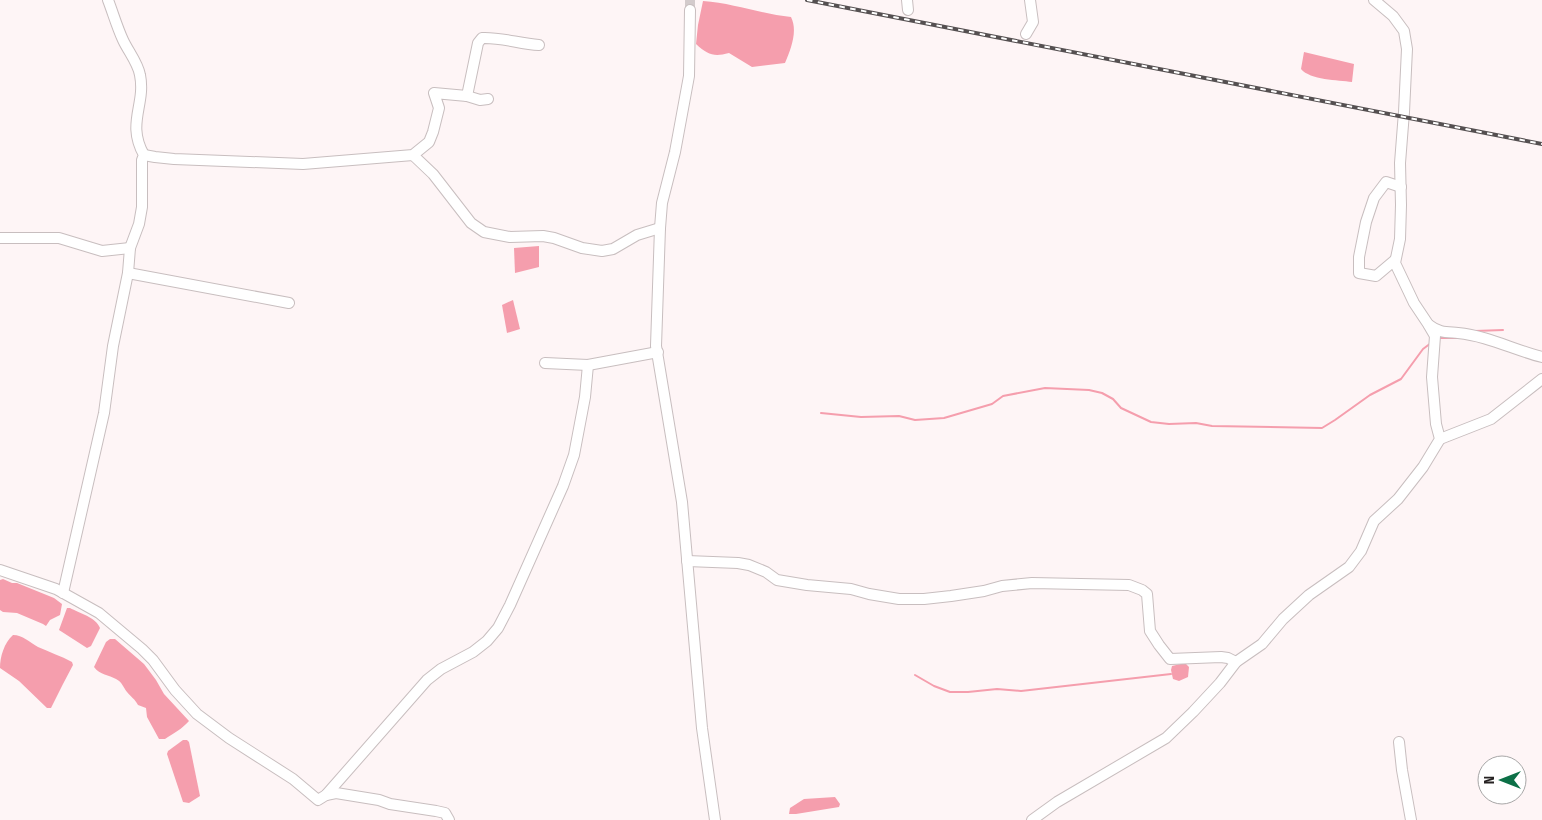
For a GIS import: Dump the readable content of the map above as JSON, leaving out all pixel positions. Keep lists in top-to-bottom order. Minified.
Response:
{"north":"left"}
